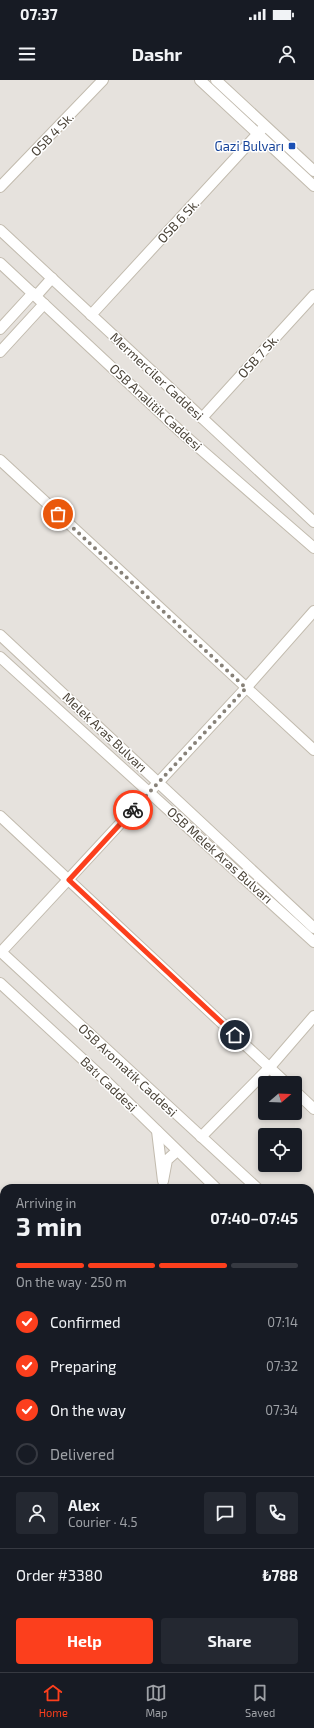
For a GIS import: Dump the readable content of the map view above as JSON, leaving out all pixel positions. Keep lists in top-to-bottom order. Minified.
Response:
{"streets":{"street":["OSB 4 Sk.","OSB 6 Sk.","OSB 7 Sk.","Mermerciler Caddesi","OSB Analitik Caddesi","Melek Aras Bulvarı","OSB Melek Aras Bulvarı","OSB Aromatik Caddesi","Batı Caddesi"]},"crossings":[["OSB 6 Sk.","Mermerciler Caddesi"],["OSB 7 Sk.","Mermerciler Caddesi"]],"places":{"transit":["Gazi Bulvarı"]},"north":"right","page":{"status":"07:37","header":"Dashr","heading":["3 min","Arriving in","07:40–07:45"],"panel":["Alex","Courier · 4.5","Order #3380","₺788"],"bar":"On the way · 250 m","list":[["Confirmed","07:14"],["Preparing","07:32"],["On the way","07:34"],"Delivered"],"buttons":["Help","Share"],"tabs":["Home","Map","Saved"]}}
